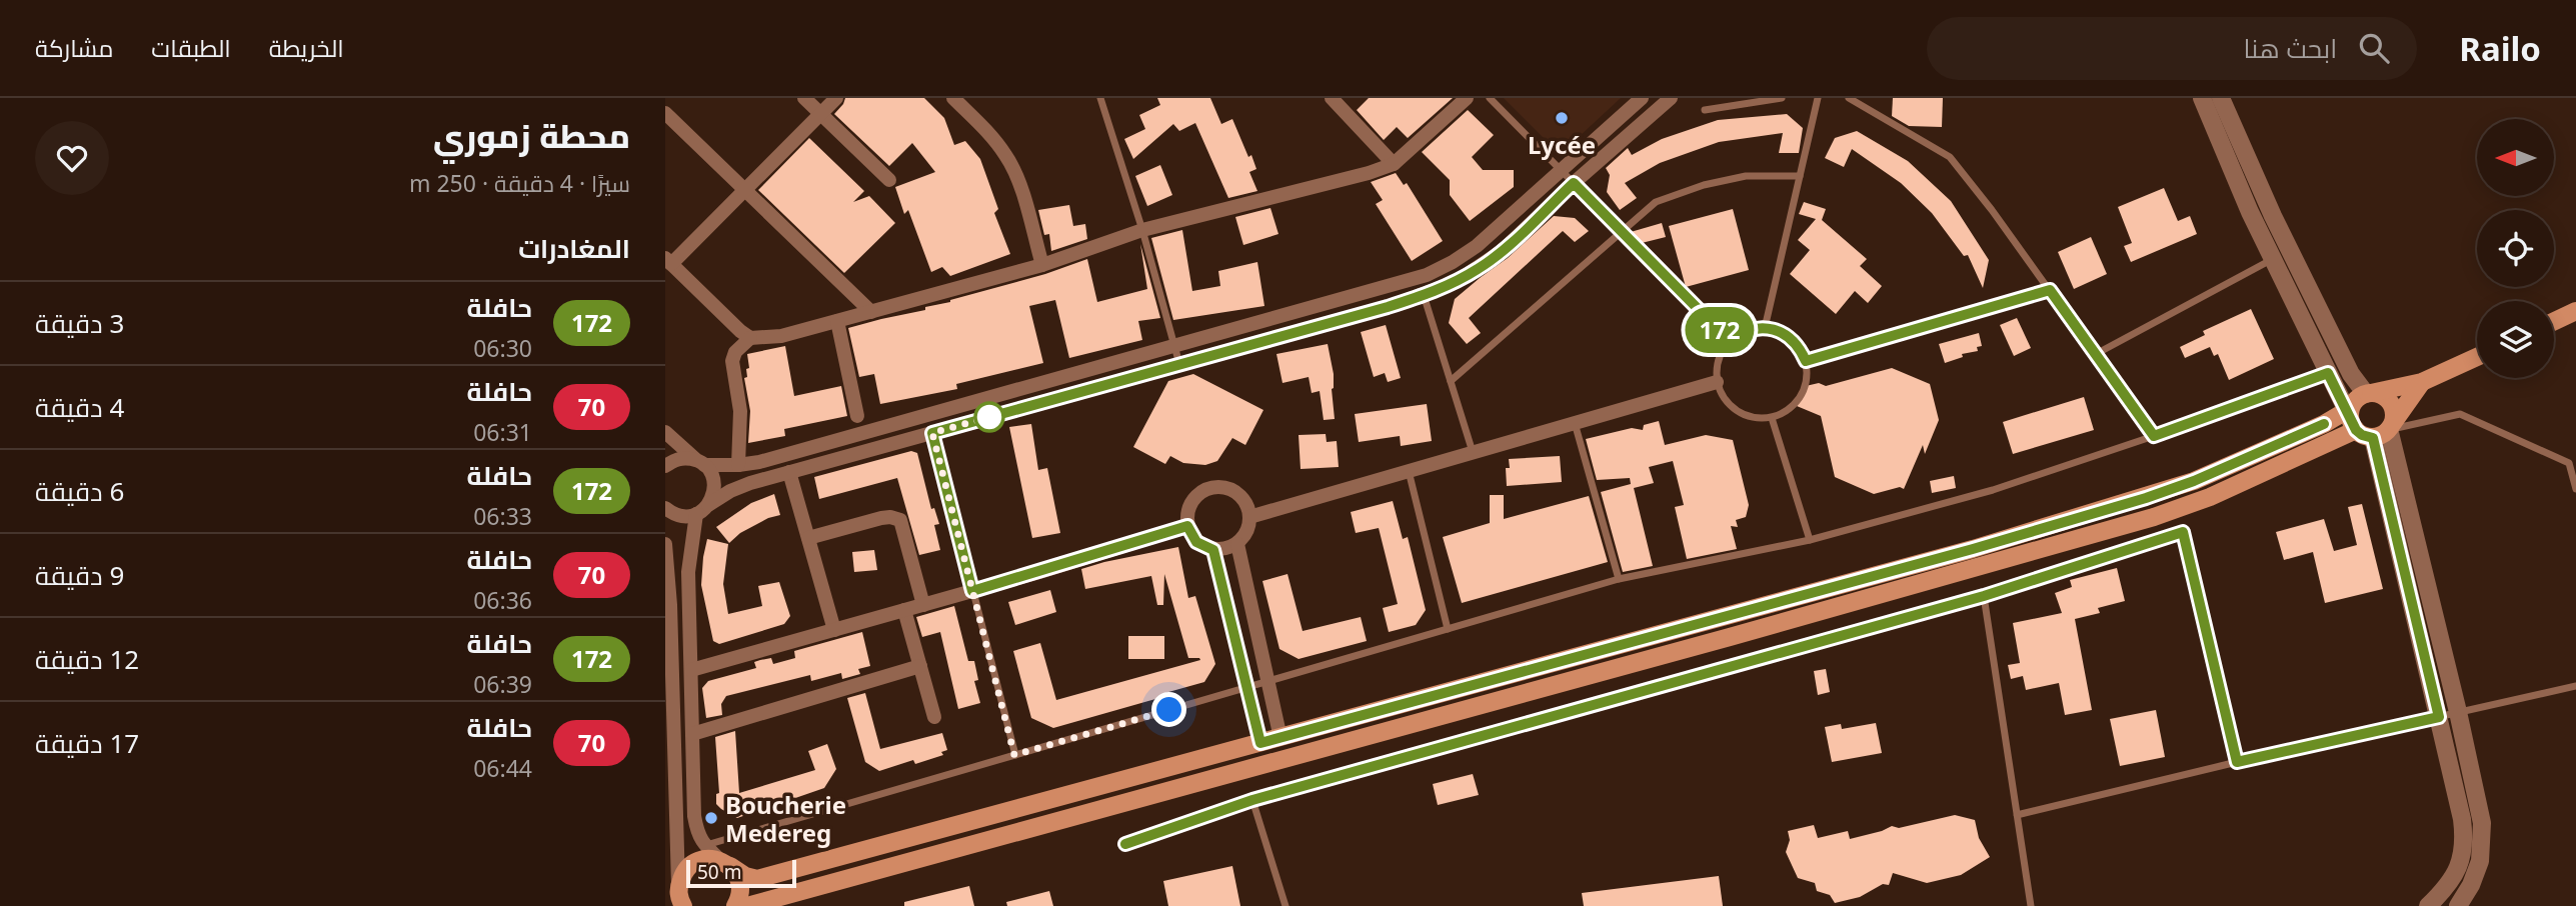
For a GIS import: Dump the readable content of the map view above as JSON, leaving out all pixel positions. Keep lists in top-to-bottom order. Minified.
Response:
{"places":["Lycée","Boucherie Medereg"],"lines":["bus line 172"],"scale_bar":"50 m","north":"left","page":{"header":"Railo","search":"ابحث هنا","nav":["الخريطة","الطبقات","مشاركة"],"on_map":"172","heading":[["محطة زموري","سيرًا · 4 دقيقة · 250 m"],"المغادرات"],"list":[{"mark":"172","name":"حافلة","note":"06:30","value":"3 دقيقة"},{"mark":"70","name":"حافلة","note":"06:31","value":"4 دقيقة"},{"mark":"172","name":"حافلة","note":"06:33","value":"6 دقيقة"},{"mark":"70","name":"حافلة","note":"06:36","value":"9 دقيقة"},{"mark":"172","name":"حافلة","note":"06:39","value":"12 دقيقة"},{"mark":"70","name":"حافلة","note":"06:44","value":"17 دقيقة"}],"scale":"50 m"}}
